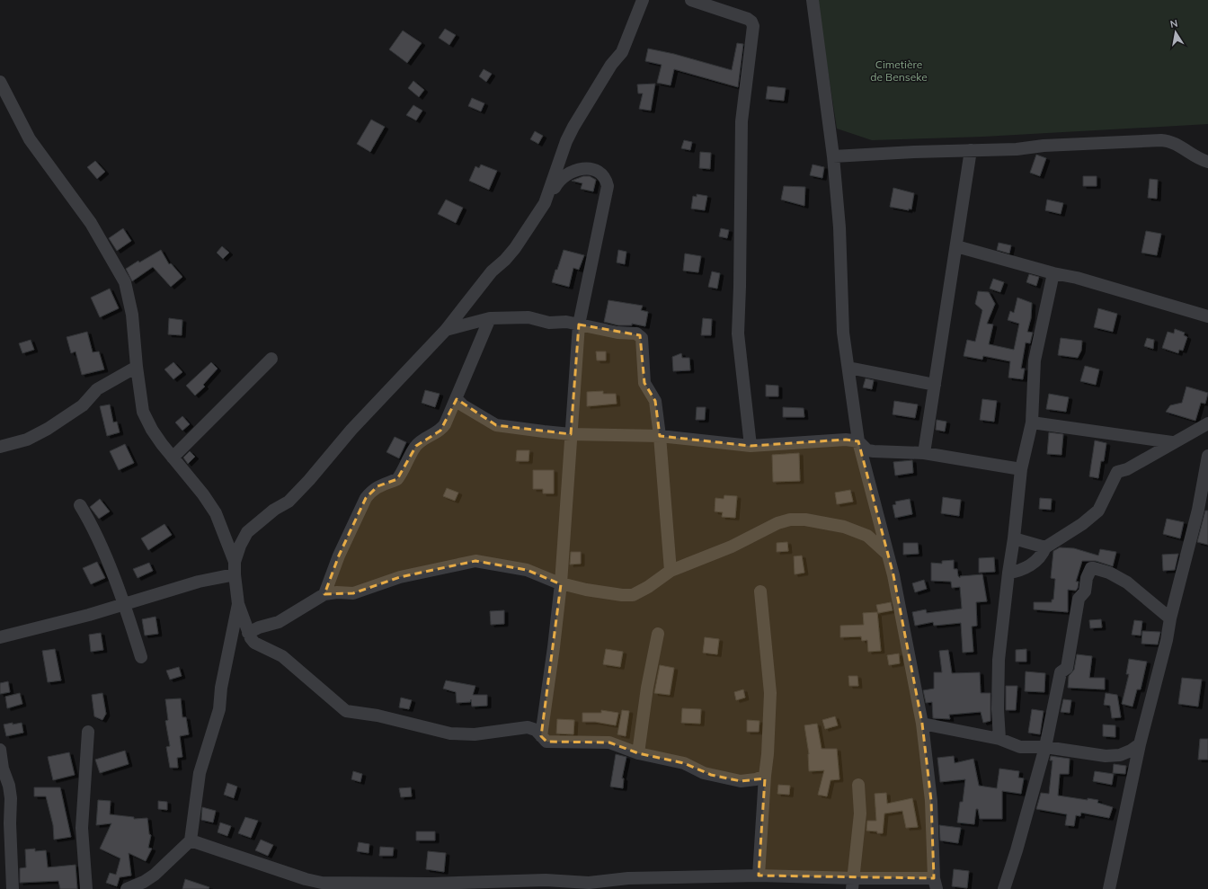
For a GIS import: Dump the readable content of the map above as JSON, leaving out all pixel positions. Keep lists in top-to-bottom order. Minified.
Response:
{"parks":["Cimetière de Benseke"],"north":"top"}
